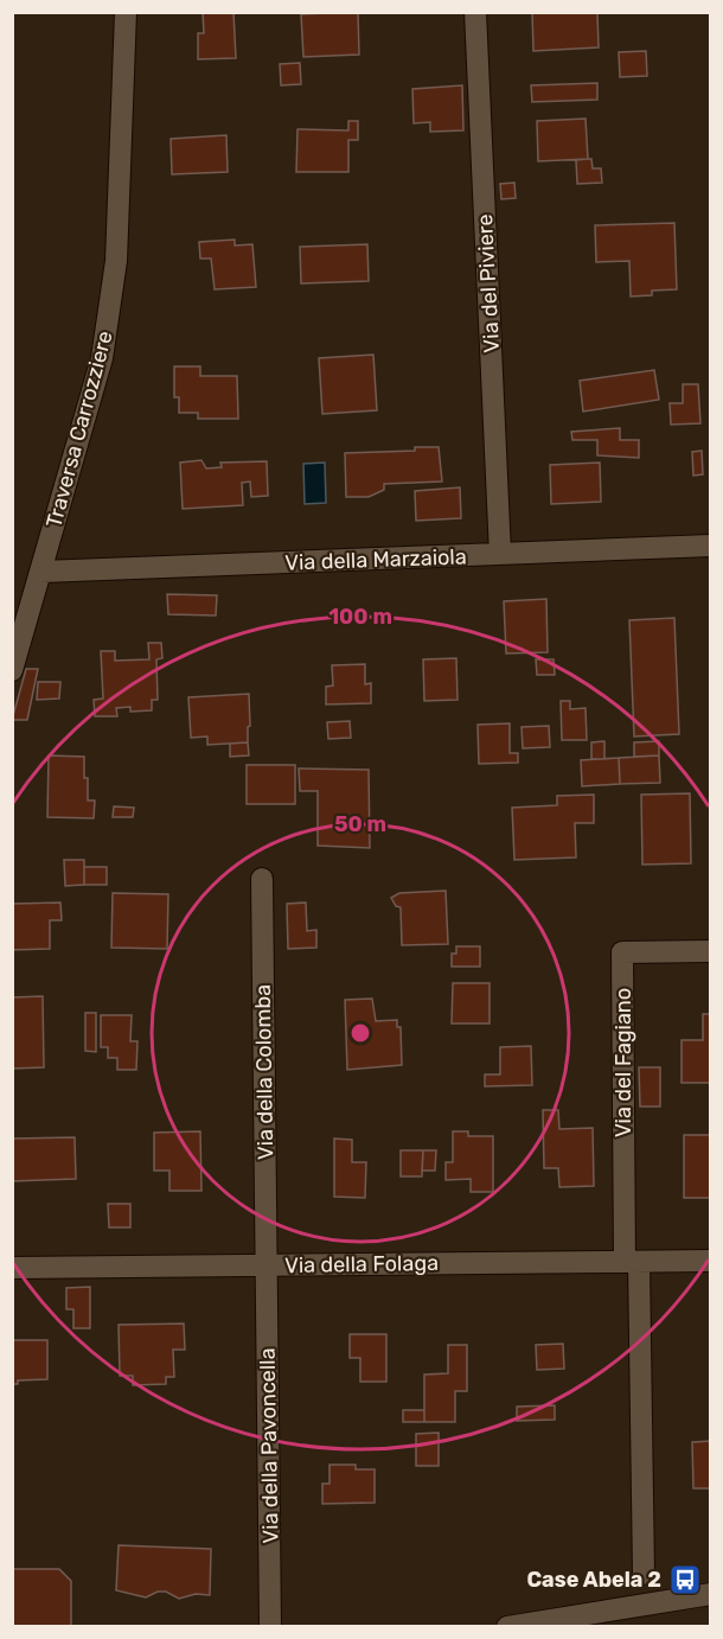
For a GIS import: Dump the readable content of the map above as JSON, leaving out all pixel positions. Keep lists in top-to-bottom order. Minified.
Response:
{"streets":{"street":["Via del Piviere","Traversa Carrozziere","Via della Marzaiola","Via del Fagiano","Via della Colomba","Via della Folaga","Via della Pavoncella"]},"crossings":[["Via del Piviere","Via della Marzaiola"],["Traversa Carrozziere","Via della Marzaiola"],["Via del Fagiano","Via della Folaga"],["Via della Colomba","Via della Folaga"],["Via della Colomba","Via della Pavoncella"],["Via della Folaga","Via della Pavoncella"]],"places":{"bus stop":["Case Abela 2"]},"rings":["100 m","50 m"]}
